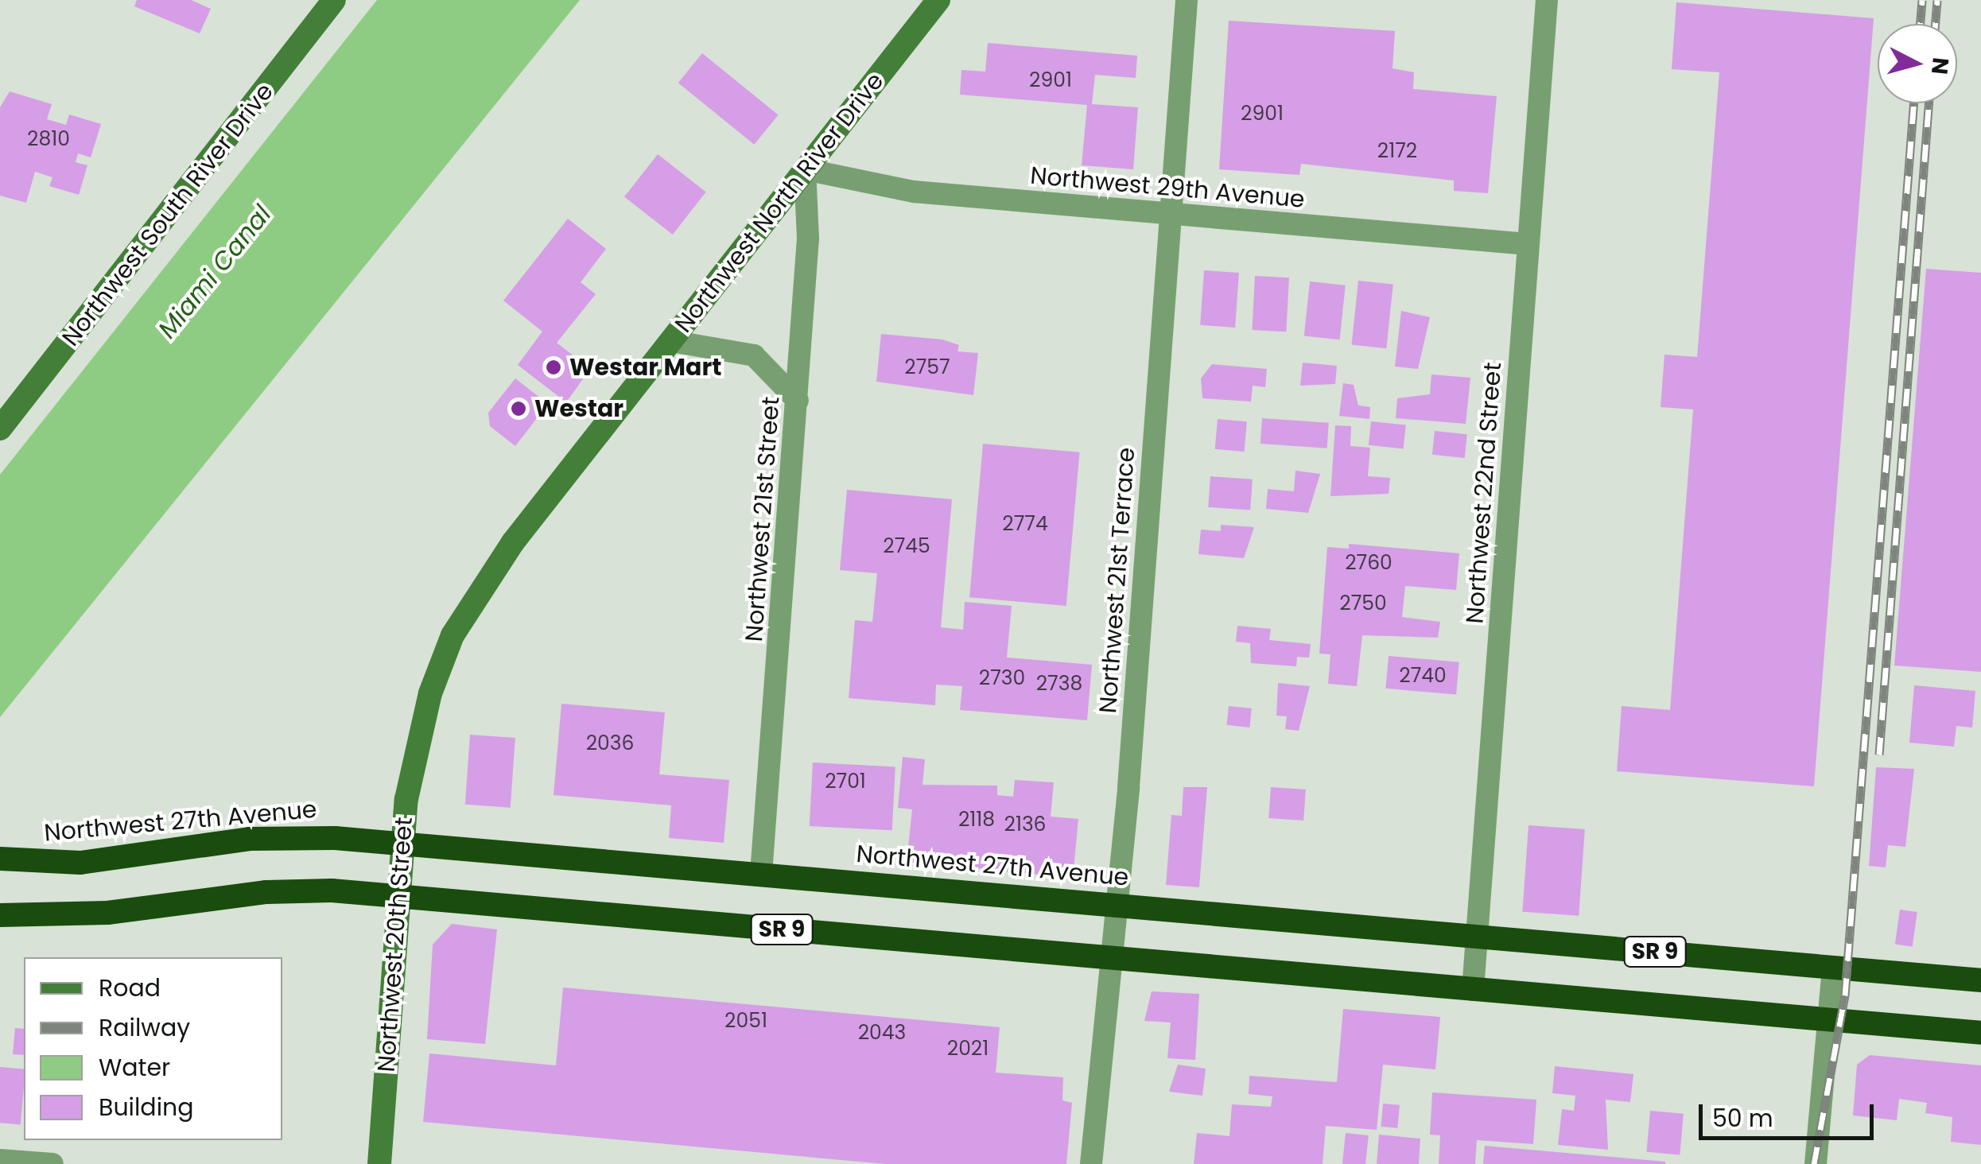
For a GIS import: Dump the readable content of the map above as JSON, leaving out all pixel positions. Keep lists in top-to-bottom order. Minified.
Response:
{"streets":{"highway":["Northwest 27th Avenue","SR 9"],"main road":["Northwest North River Drive","Northwest South River Drive","Northwest 20th Street"],"street":["Northwest 29th Avenue","Northwest 22nd Street","Northwest 21st Street","Northwest 21st Terrace"]},"crossings":[["Northwest 29th Avenue","Northwest North River Drive"],["Northwest 29th Avenue","Northwest 22nd Street"],["Northwest 29th Avenue","Northwest 21st Street"],["Northwest 29th Avenue","Northwest 21st Terrace"],["Northwest North River Drive","Northwest 21st Street"],["Northwest North River Drive","Northwest 20th Street"],["Northwest 22nd Street","Northwest 27th Avenue"],["Northwest 22nd Street","SR 9"],["Northwest 21st Street","Northwest 27th Avenue"],["Northwest 21st Terrace","Northwest 27th Avenue"],["Northwest 21st Terrace","SR 9"],["Northwest 27th Avenue","Northwest 20th Street"],["SR 9","Northwest 20th Street"]],"water":["Miami Canal"],"places":["Westar Mart","Westar"],"house_numbers":["2901","2901","2810","2172","2757","2774","2745","2760","2750","2740","2730","2738","2036","2701","2118","2136","2051","2043","2021"],"legend":["Road","Railway","Water","Building"],"scale_bar":"50 m","north":"right"}
